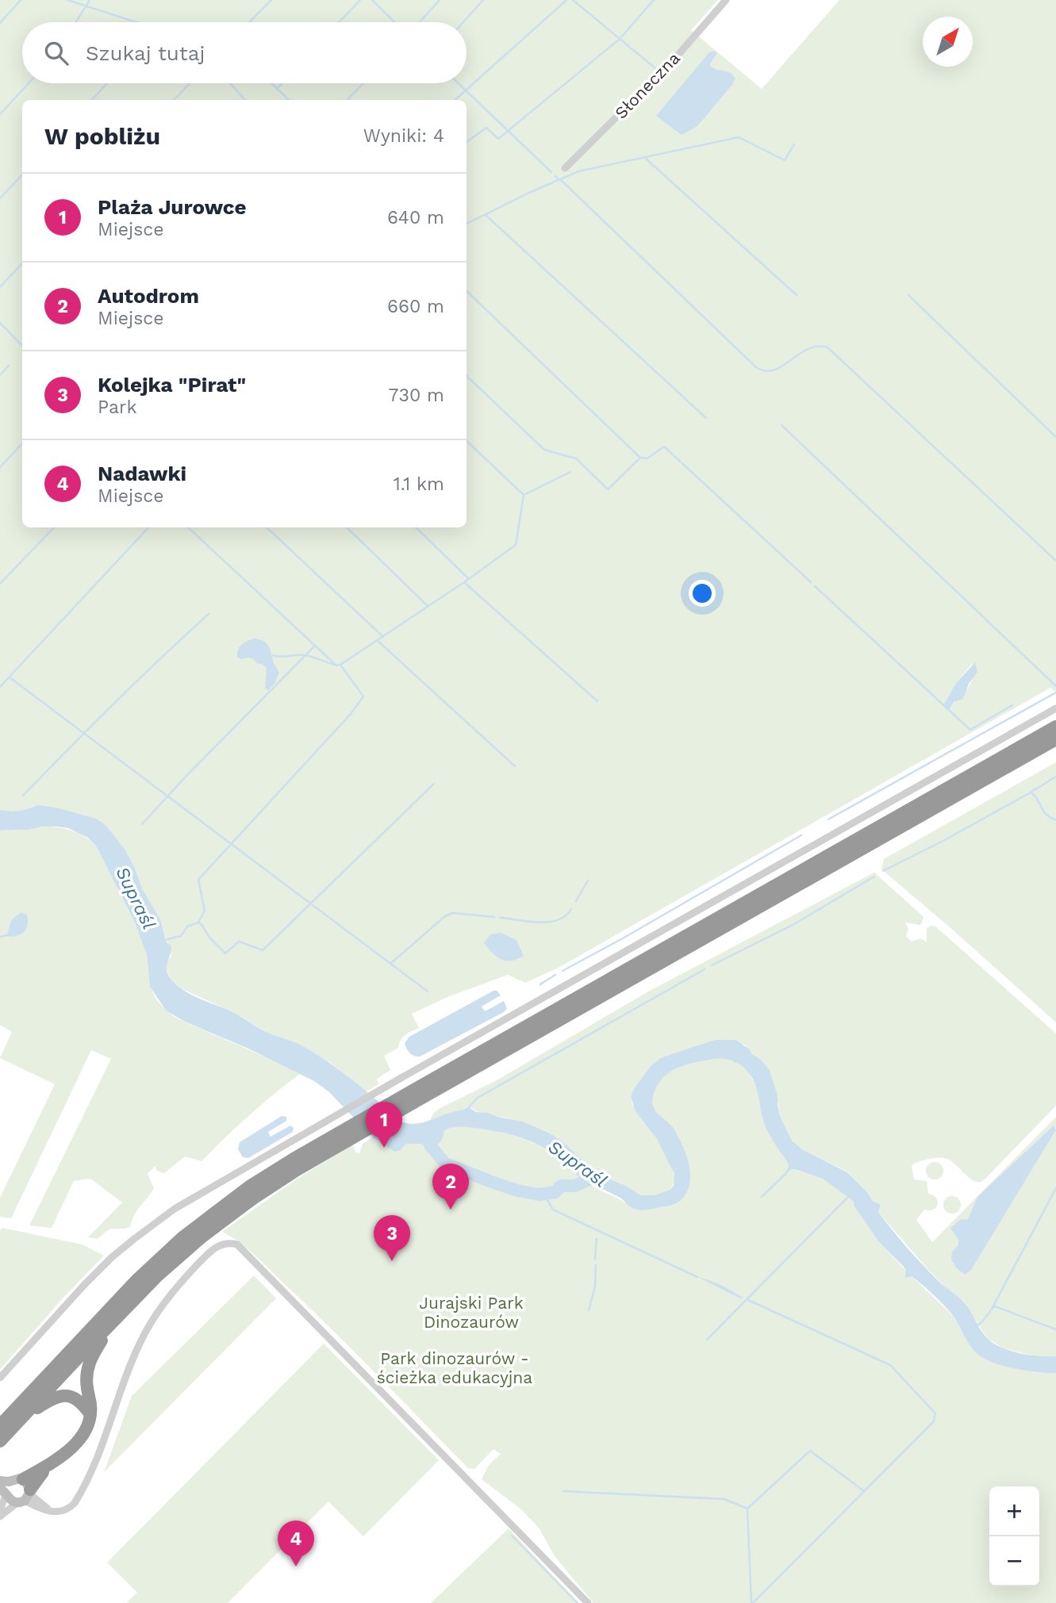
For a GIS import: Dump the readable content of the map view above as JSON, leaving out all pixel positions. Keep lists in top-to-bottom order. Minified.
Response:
{"streets":{"street":["Słoneczna"]},"water":["Supraśl"],"parks":["Jurajski Park Dinozaurów","Park dinozaurów - ścieżka edukacyjna"],"north":"top right","page":{"search":"Szukaj tutaj","heading":["W pobliżu","Wyniki: 4"],"list":[{"mark":"1","name":"Plaża Jurowce","note":"Miejsce","value":"640 m"},{"mark":"2","name":"Autodrom","note":"Miejsce","value":"660 m"},{"mark":"3","name":"Kolejka \"Pirat\"","note":"Park","value":"730 m"},{"mark":"4","name":"Nadawki","note":"Miejsce","value":"1.1 km"}],"pins":["1","2","3","4"],"map_buttons":["+","−"]}}
